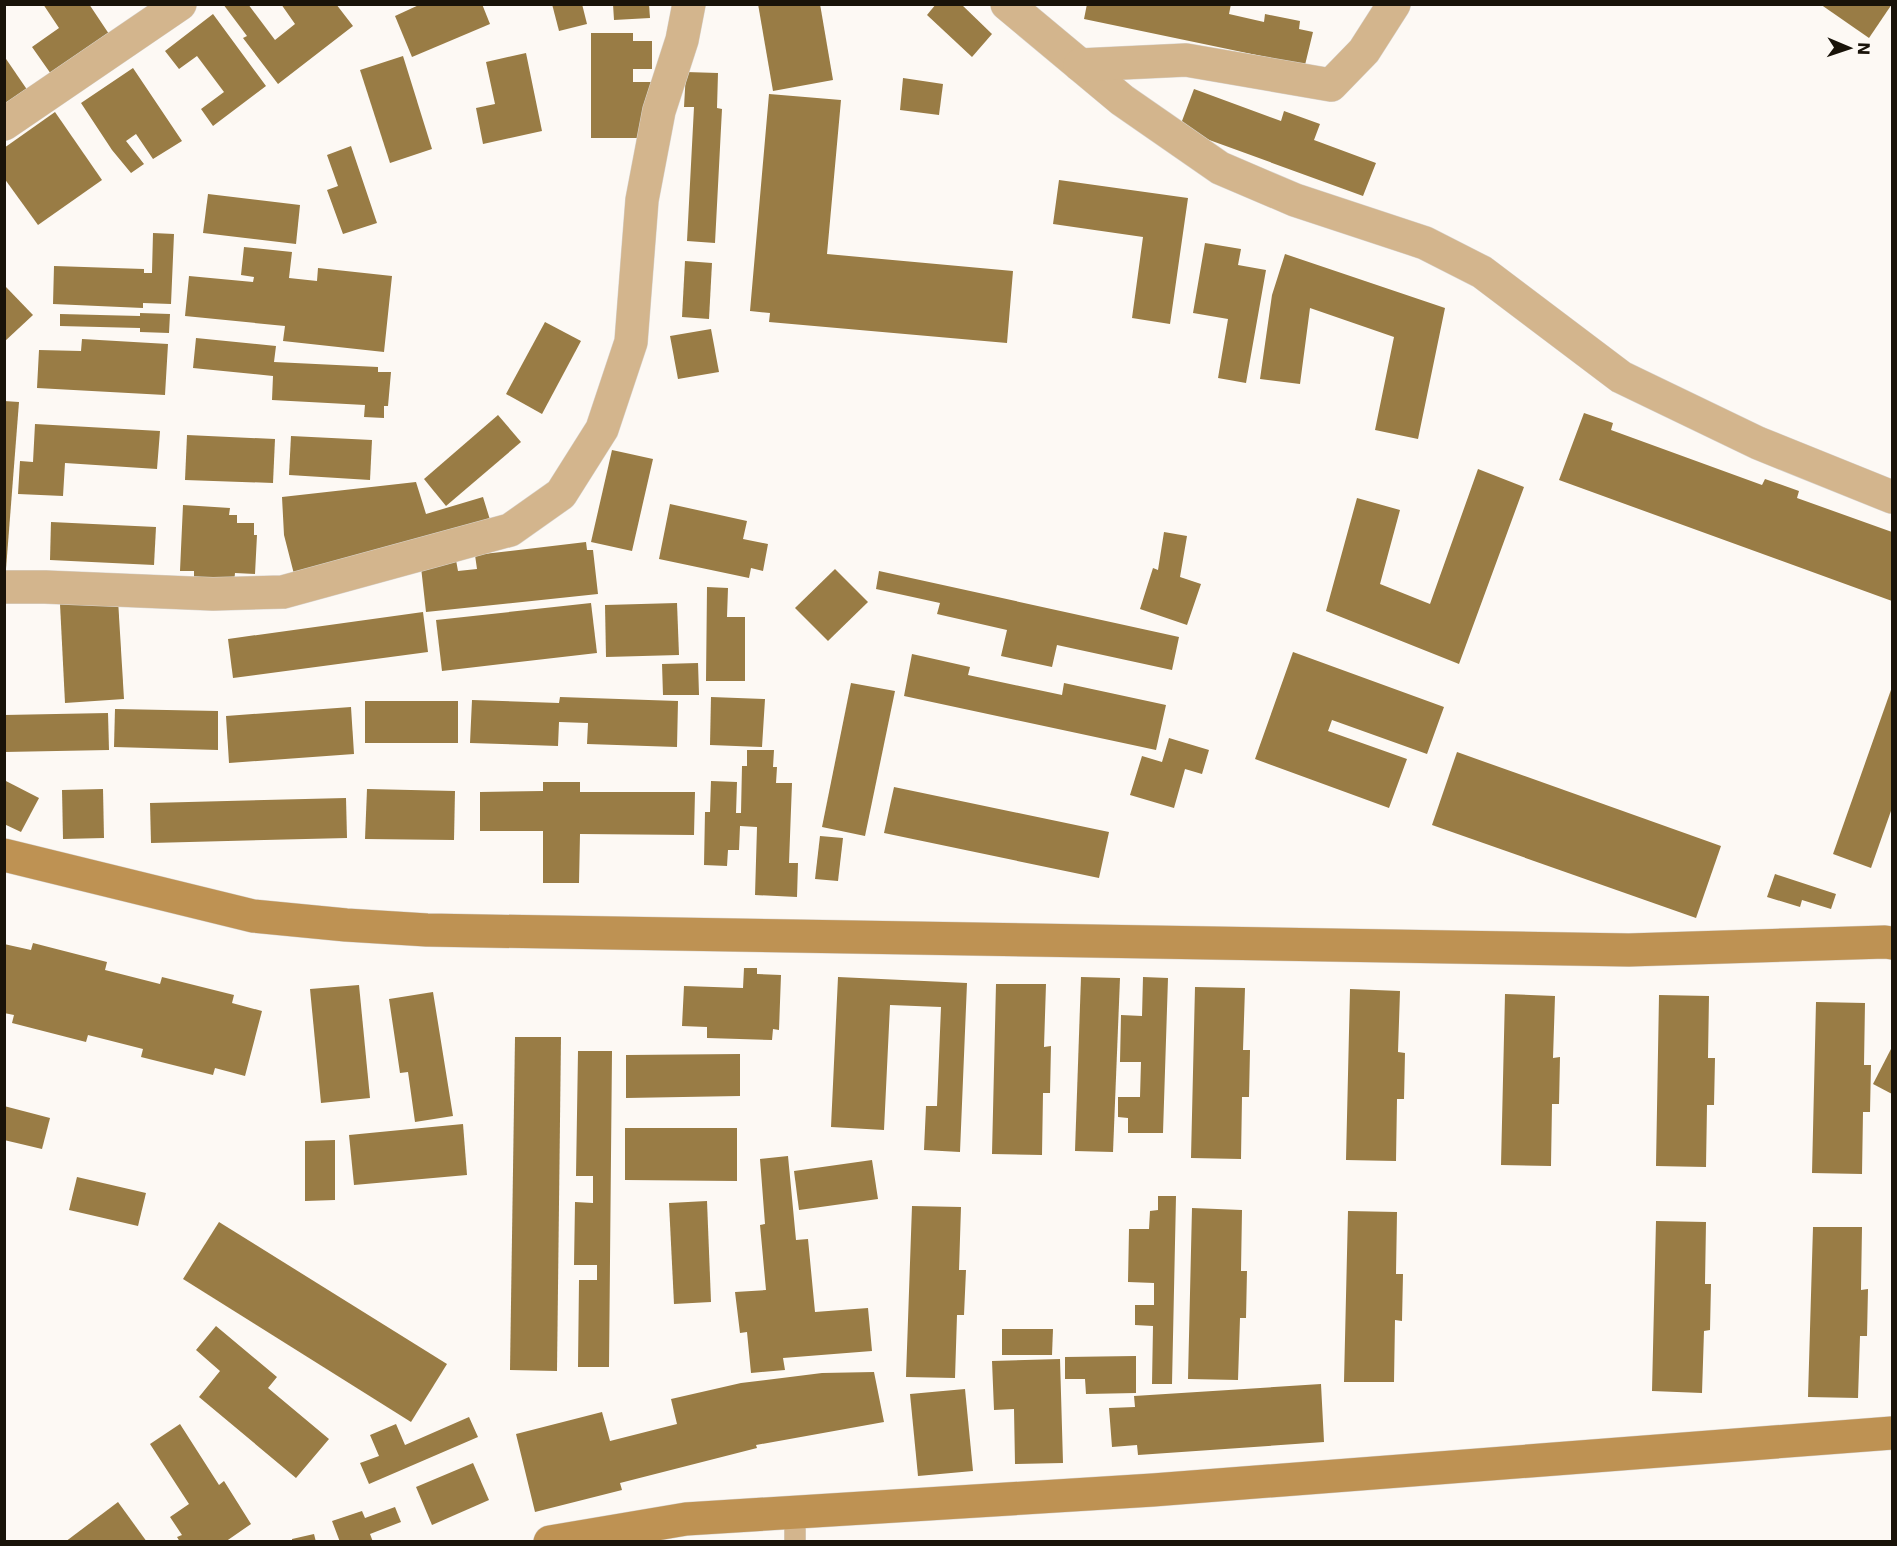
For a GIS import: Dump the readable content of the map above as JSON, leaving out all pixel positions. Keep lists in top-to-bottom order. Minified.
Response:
{"north":"right"}
